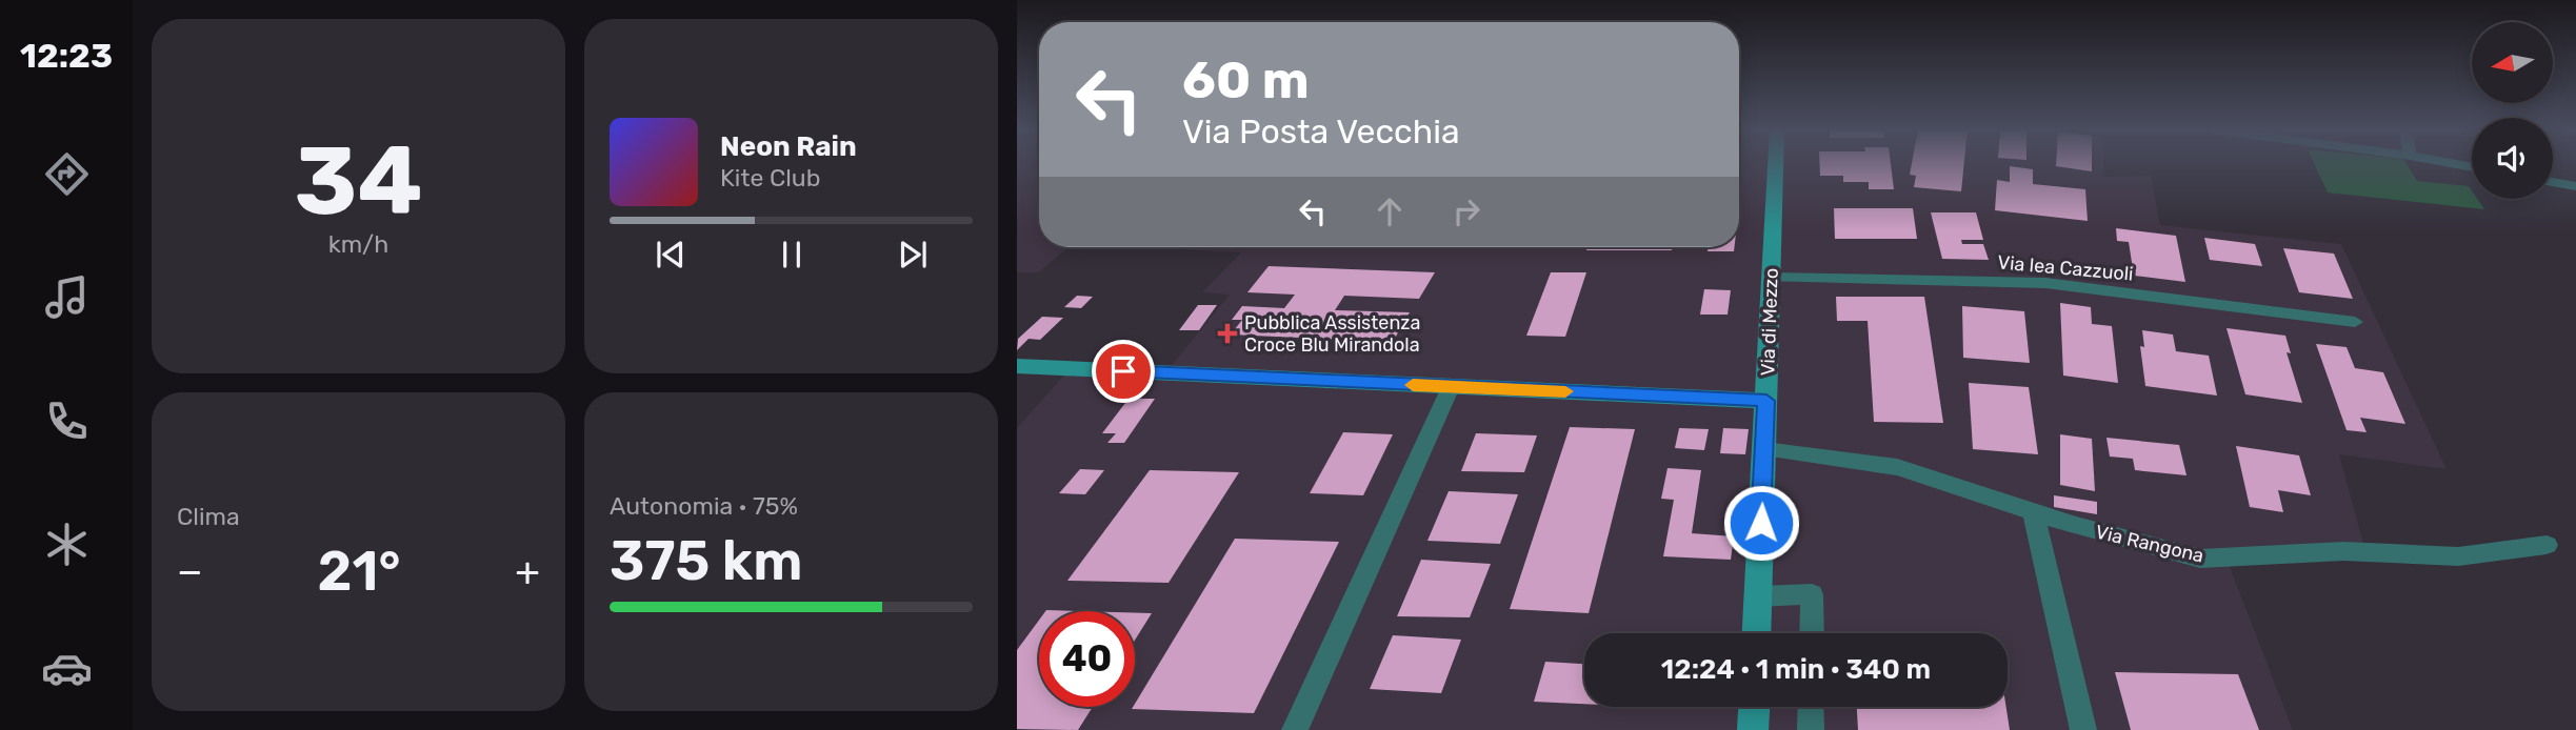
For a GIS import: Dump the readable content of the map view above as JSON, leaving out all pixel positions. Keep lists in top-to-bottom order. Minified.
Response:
{"streets":{"street":["Via lea Cazzuoli","Via di Mezzo","Via Rangona"]},"crossings":[["Via lea Cazzuoli","Via di Mezzo"],["Via di Mezzo","Via Rangona"]],"places":{"health":["Pubblica Assistenza Croce Blu Mirandola"]},"north":"left","page":{"tabs":"12:23","tile":[["34","km/h"],"Clima",["Autonomia · 75%","375 km"]],"turn":["60 m","Via Posta Vecchia"],"song":["Neon Rain","Kite Club"],"heat":["−","21°","+"],"limit":"40","trip":"12:24 · 1 min · 340 m"}}
